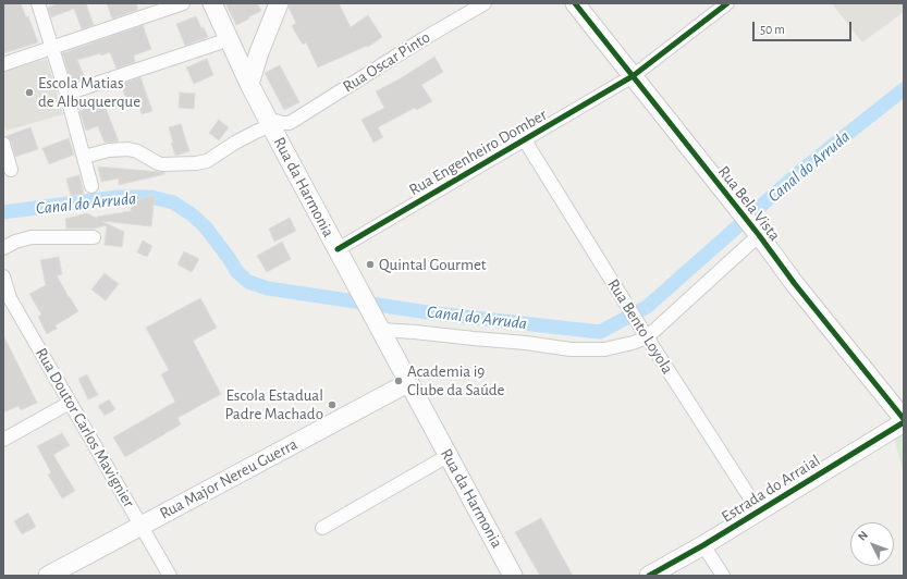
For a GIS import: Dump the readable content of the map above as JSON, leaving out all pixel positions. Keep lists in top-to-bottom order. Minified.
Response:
{"streets":{"main road":["Rua da Harmonia","Rua Bela Vista","Rua Major Nereu Guerra","Estrada do Arraial"],"street":["Rua Oscar Pinto","Rua Engenheiro Domber","Rua Bento Loyola","Rua Doutor Carlos Mavignier"]},"crossings":[["Rua Engenheiro Domber","Rua da Harmonia"],["Rua Engenheiro Domber","Rua Bela Vista"],["Rua Engenheiro Domber","Rua Bento Loyola"],["Rua da Harmonia","Rua Major Nereu Guerra"],["Rua Bela Vista","Estrada do Arraial"],["Rua Bento Loyola","Estrada do Arraial"],["Rua Doutor Carlos Mavignier","Rua Major Nereu Guerra"]],"water":["Canal do Arruda"],"places":["Escola Matias de Albuquerque","Quintal Gourmet","Academia i9 Clube da Saúde","Escola Estadual Padre Machado"],"scale_bar":"50 m","north":"top left"}
